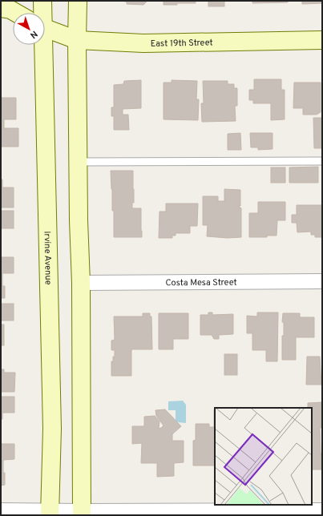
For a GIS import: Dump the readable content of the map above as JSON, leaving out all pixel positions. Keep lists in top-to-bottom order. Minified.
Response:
{"streets":{"main road":["East 19th Street","Irvine Avenue"],"street":["Costa Mesa Street"]},"north":"bottom right"}
